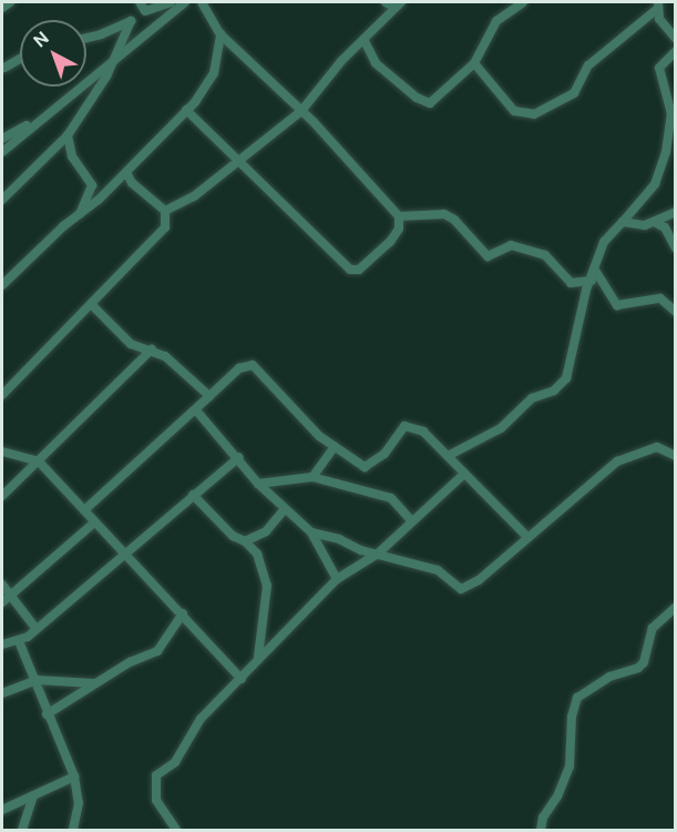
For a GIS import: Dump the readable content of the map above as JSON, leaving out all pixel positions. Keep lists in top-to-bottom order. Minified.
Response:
{"north":"top left"}
